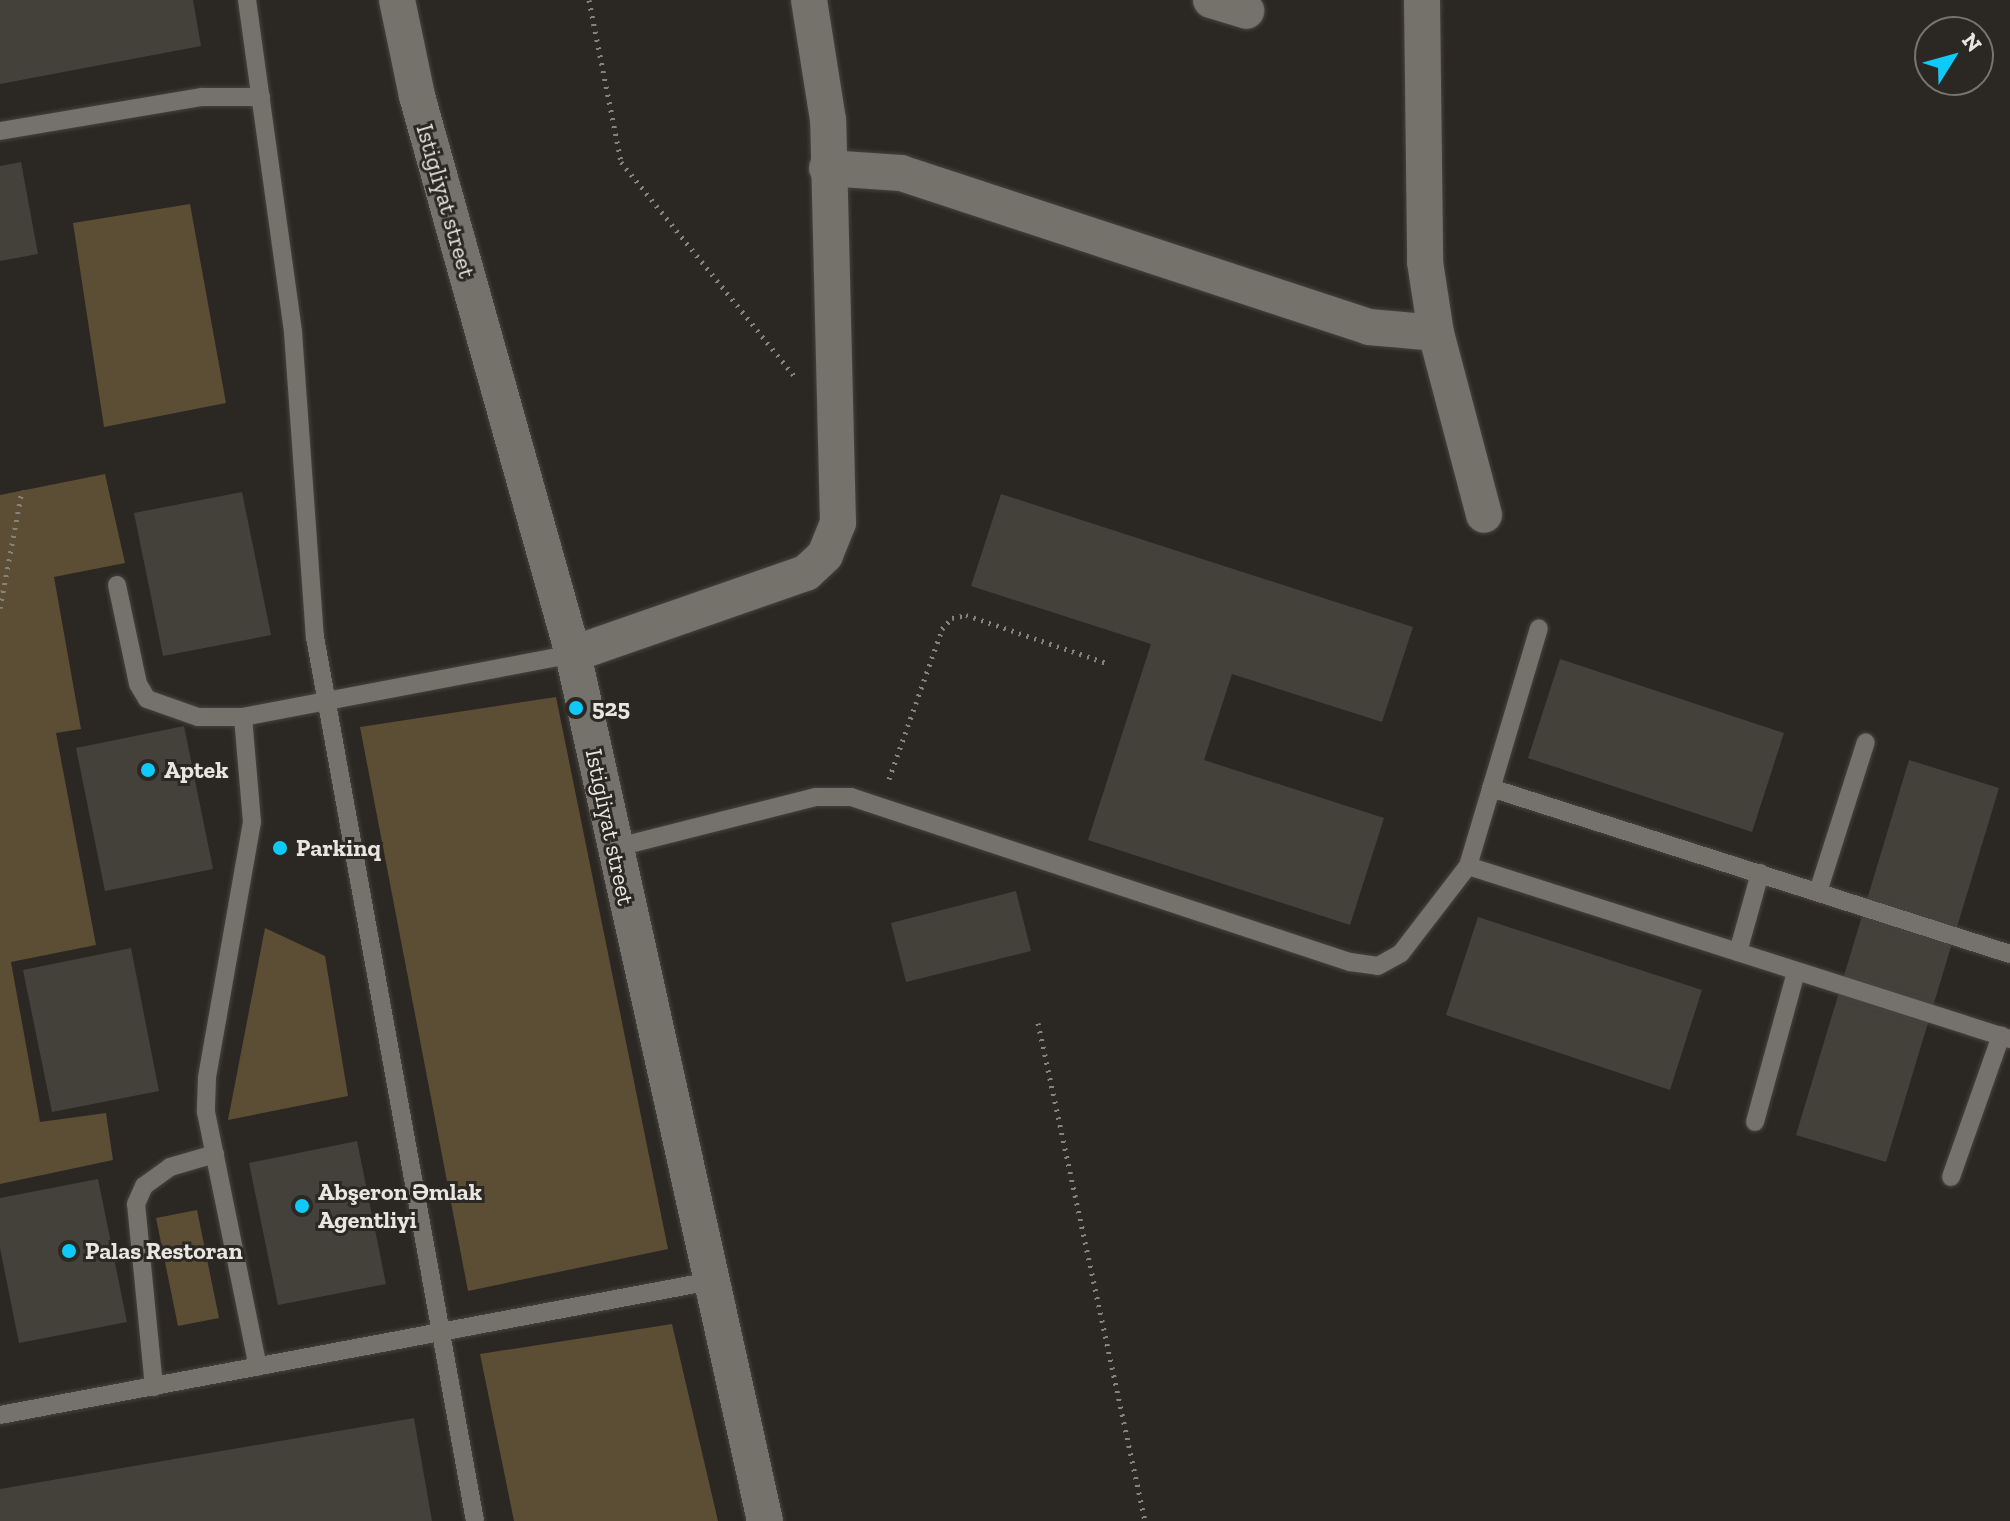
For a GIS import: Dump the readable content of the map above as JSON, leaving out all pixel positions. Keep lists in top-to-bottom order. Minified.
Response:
{"streets":{"street":["Istigliyat street"]},"places":["525","Aptek","Parkinq","Abşeron Əmlak Agentliyi","Palas Restoran"],"north":"top right"}
